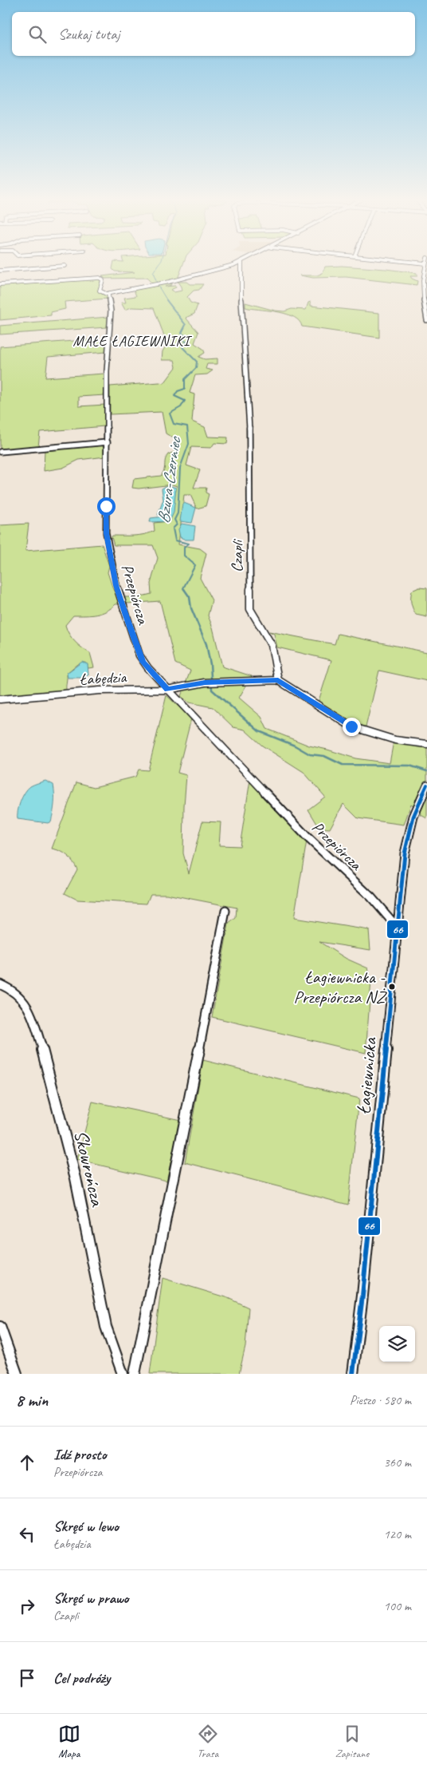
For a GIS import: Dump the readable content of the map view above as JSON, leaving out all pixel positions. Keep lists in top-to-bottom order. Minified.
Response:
{"streets":{"street":["Czapli","Przepiórcza","Łabędzia","Łagiewnicka","Skowrończa"]},"crossings":[["Czapli","Łabędzia"],["Przepiórcza","Łabędzia"],["Przepiórcza","Łagiewnicka"]],"districts":["MAŁE ŁAGIEWNIKI"],"water":["Bzura-Czerniec"],"places":["Łagiewnicka - Przepiórcza NŻ"],"lines":["transit line 66"],"page":{"search":"Szukaj tutaj","heading":["8 min","Pieszo · 580 m"],"list":[["Idź prosto","Przepiórcza","360 m"],["Skręć w lewo","Łabędzia","120 m"],["Skręć w prawo","Czapli","100 m"],"Cel podróży"],"nav":["Mapa","Trasa","Zapisane"]}}
